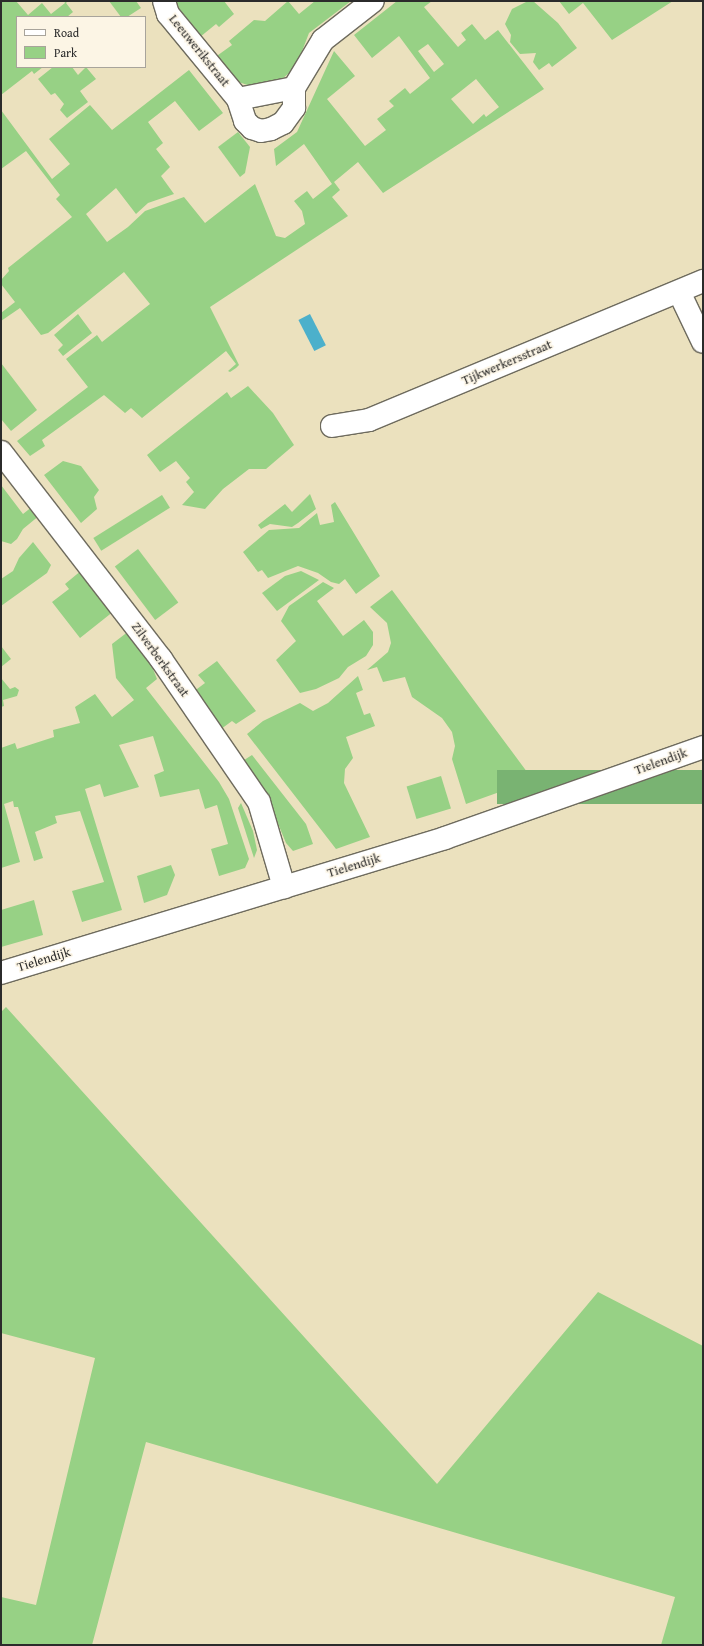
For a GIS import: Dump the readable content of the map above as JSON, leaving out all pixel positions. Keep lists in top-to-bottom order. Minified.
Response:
{"streets":{"street":["Leeuwerikstraat","Tijkwerkersstraat","Zilverberkstraat","Tielendijk"]},"crossings":[["Zilverberkstraat","Tielendijk"]],"legend":["Road","Park"]}
